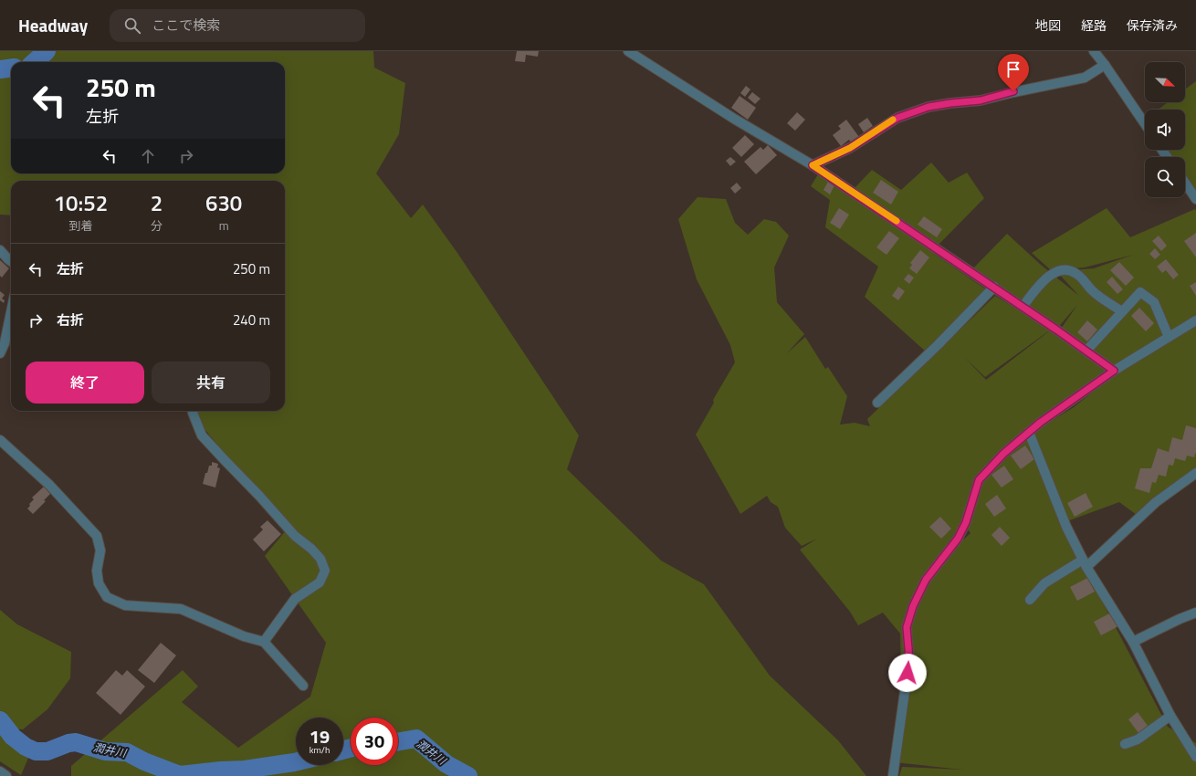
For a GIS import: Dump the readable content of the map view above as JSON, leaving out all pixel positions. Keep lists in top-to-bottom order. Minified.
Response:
{"water":["潤井川"],"north":"bottom right","page":{"header":"Headway","search":"ここで検索","nav":["地図","経路","保存済み"],"turn":["250 m","左折"],"eta":["10:52","到着","2","分","630","m"],"list":[{"name":"左折","value":"250 m"},{"name":"右折","value":"240 m"}],"buttons":["終了","共有"],"speed":"19 km/h","limit":"30"}}
